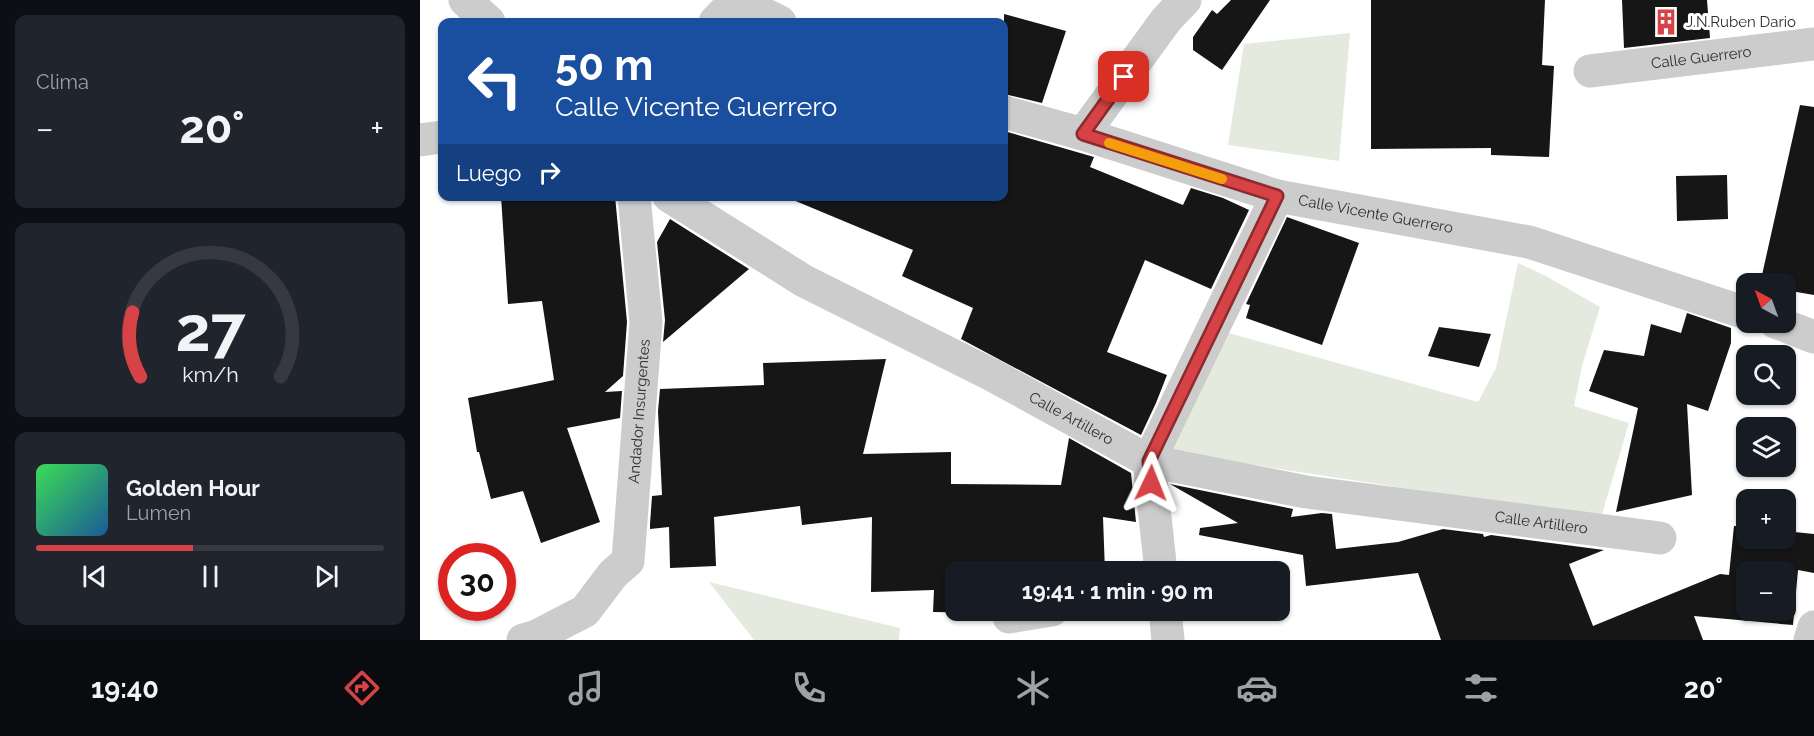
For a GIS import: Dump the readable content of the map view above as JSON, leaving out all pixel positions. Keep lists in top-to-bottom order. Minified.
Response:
{"streets":{"street":["Calle Guerrero","Calle Vicente Guerrero","Andador Insurgentes","Calle Artillero"]},"places":{"building":["J.N.Ruben Dario"]},"north":"top left","page":{"tile":"Clima","turn":["50 m","Calle Vicente Guerrero"],"heat":["−","20°","+"],"then":"Luego","map_buttons":["+","−"],"song":["Golden Hour","Lumen"],"limit":"30","trip":"19:41 · 1 min · 90 m","tabs":["19:40","20°"],"gauge":["27","km/h"]}}
